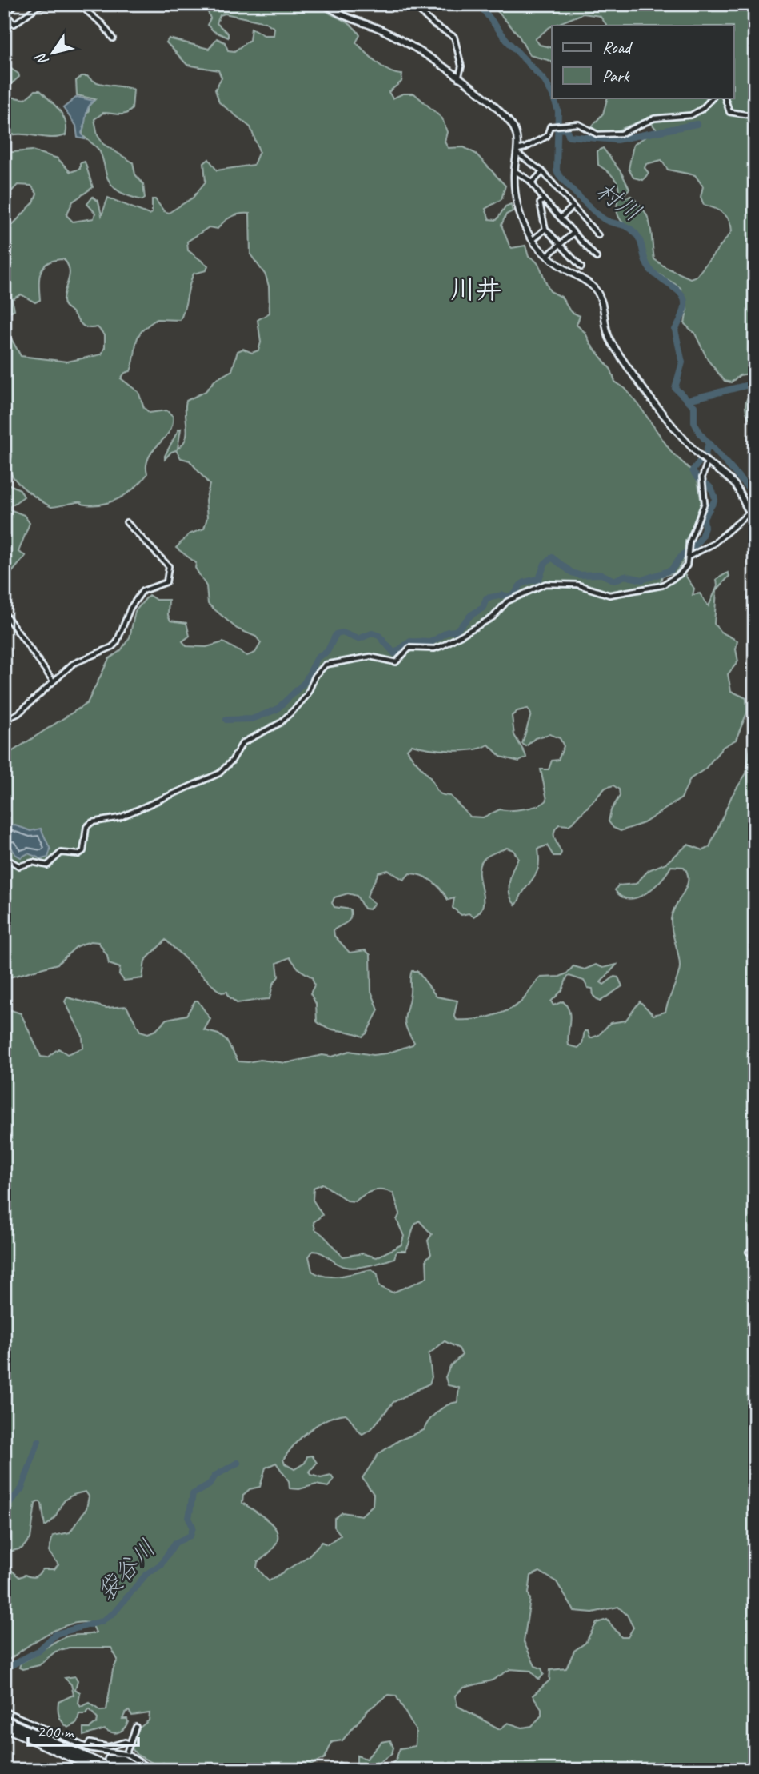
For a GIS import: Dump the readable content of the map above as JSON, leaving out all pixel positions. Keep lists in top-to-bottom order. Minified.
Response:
{"districts":["川井"],"water":["村川","袋谷川"],"legend":["Road","Park"],"scale_bar":"200 m","north":"bottom left"}
